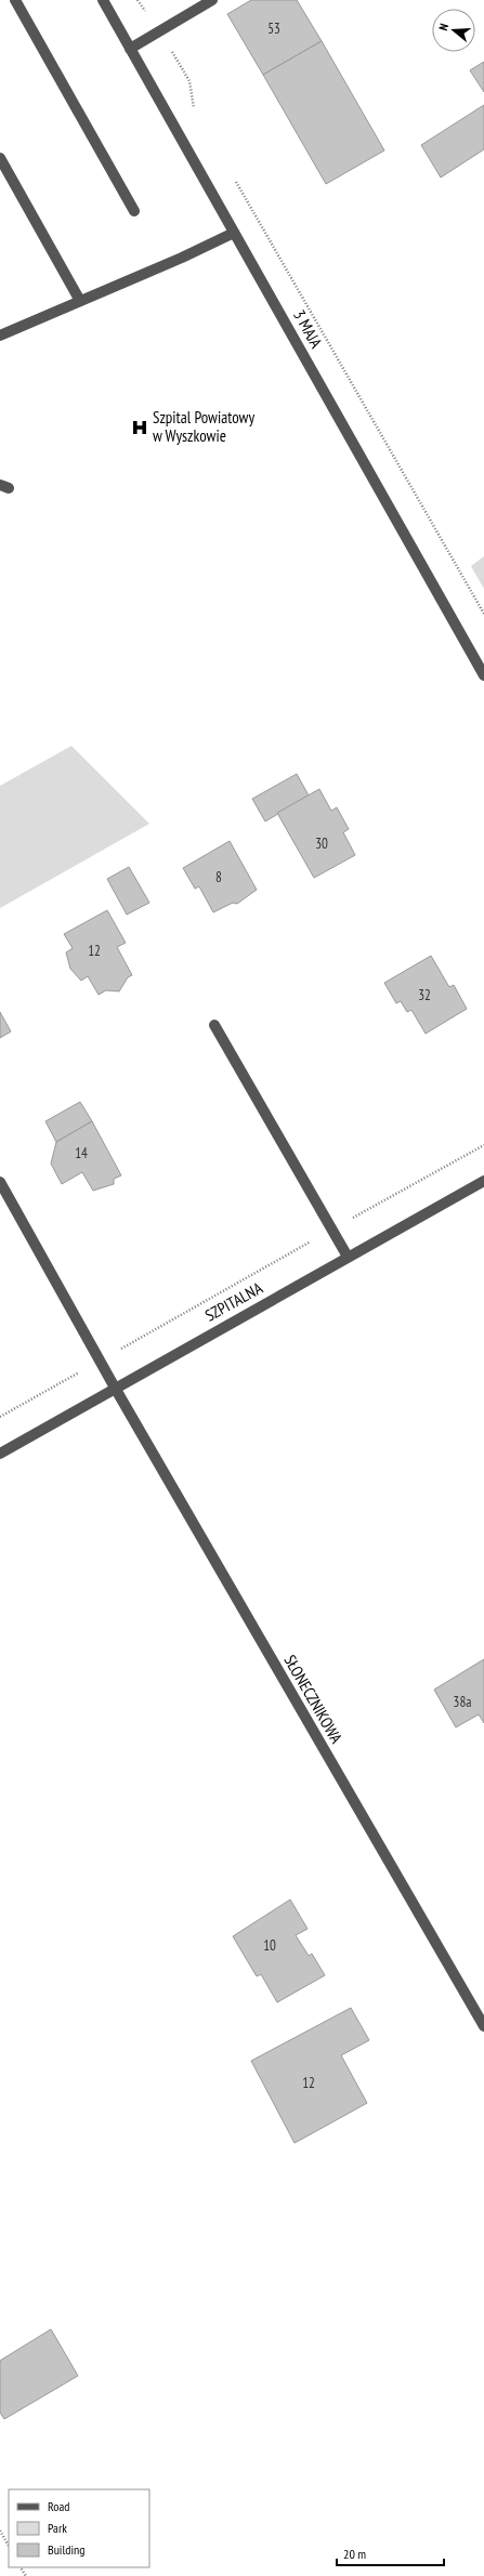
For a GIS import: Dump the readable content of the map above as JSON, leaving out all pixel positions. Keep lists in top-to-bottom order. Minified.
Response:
{"streets":{"street":["3 MAJA","SZPITALNA","SŁONECZNIKOWA"]},"crossings":[["SZPITALNA","SŁONECZNIKOWA"]],"places":{"hospital":["Szpital Powiatowy w Wyszkowie"]},"house_numbers":["53","30","8","12","32","14","38a","10","12"],"legend":["Road","Park","Building"],"scale_bar":"20 m","north":"left"}
